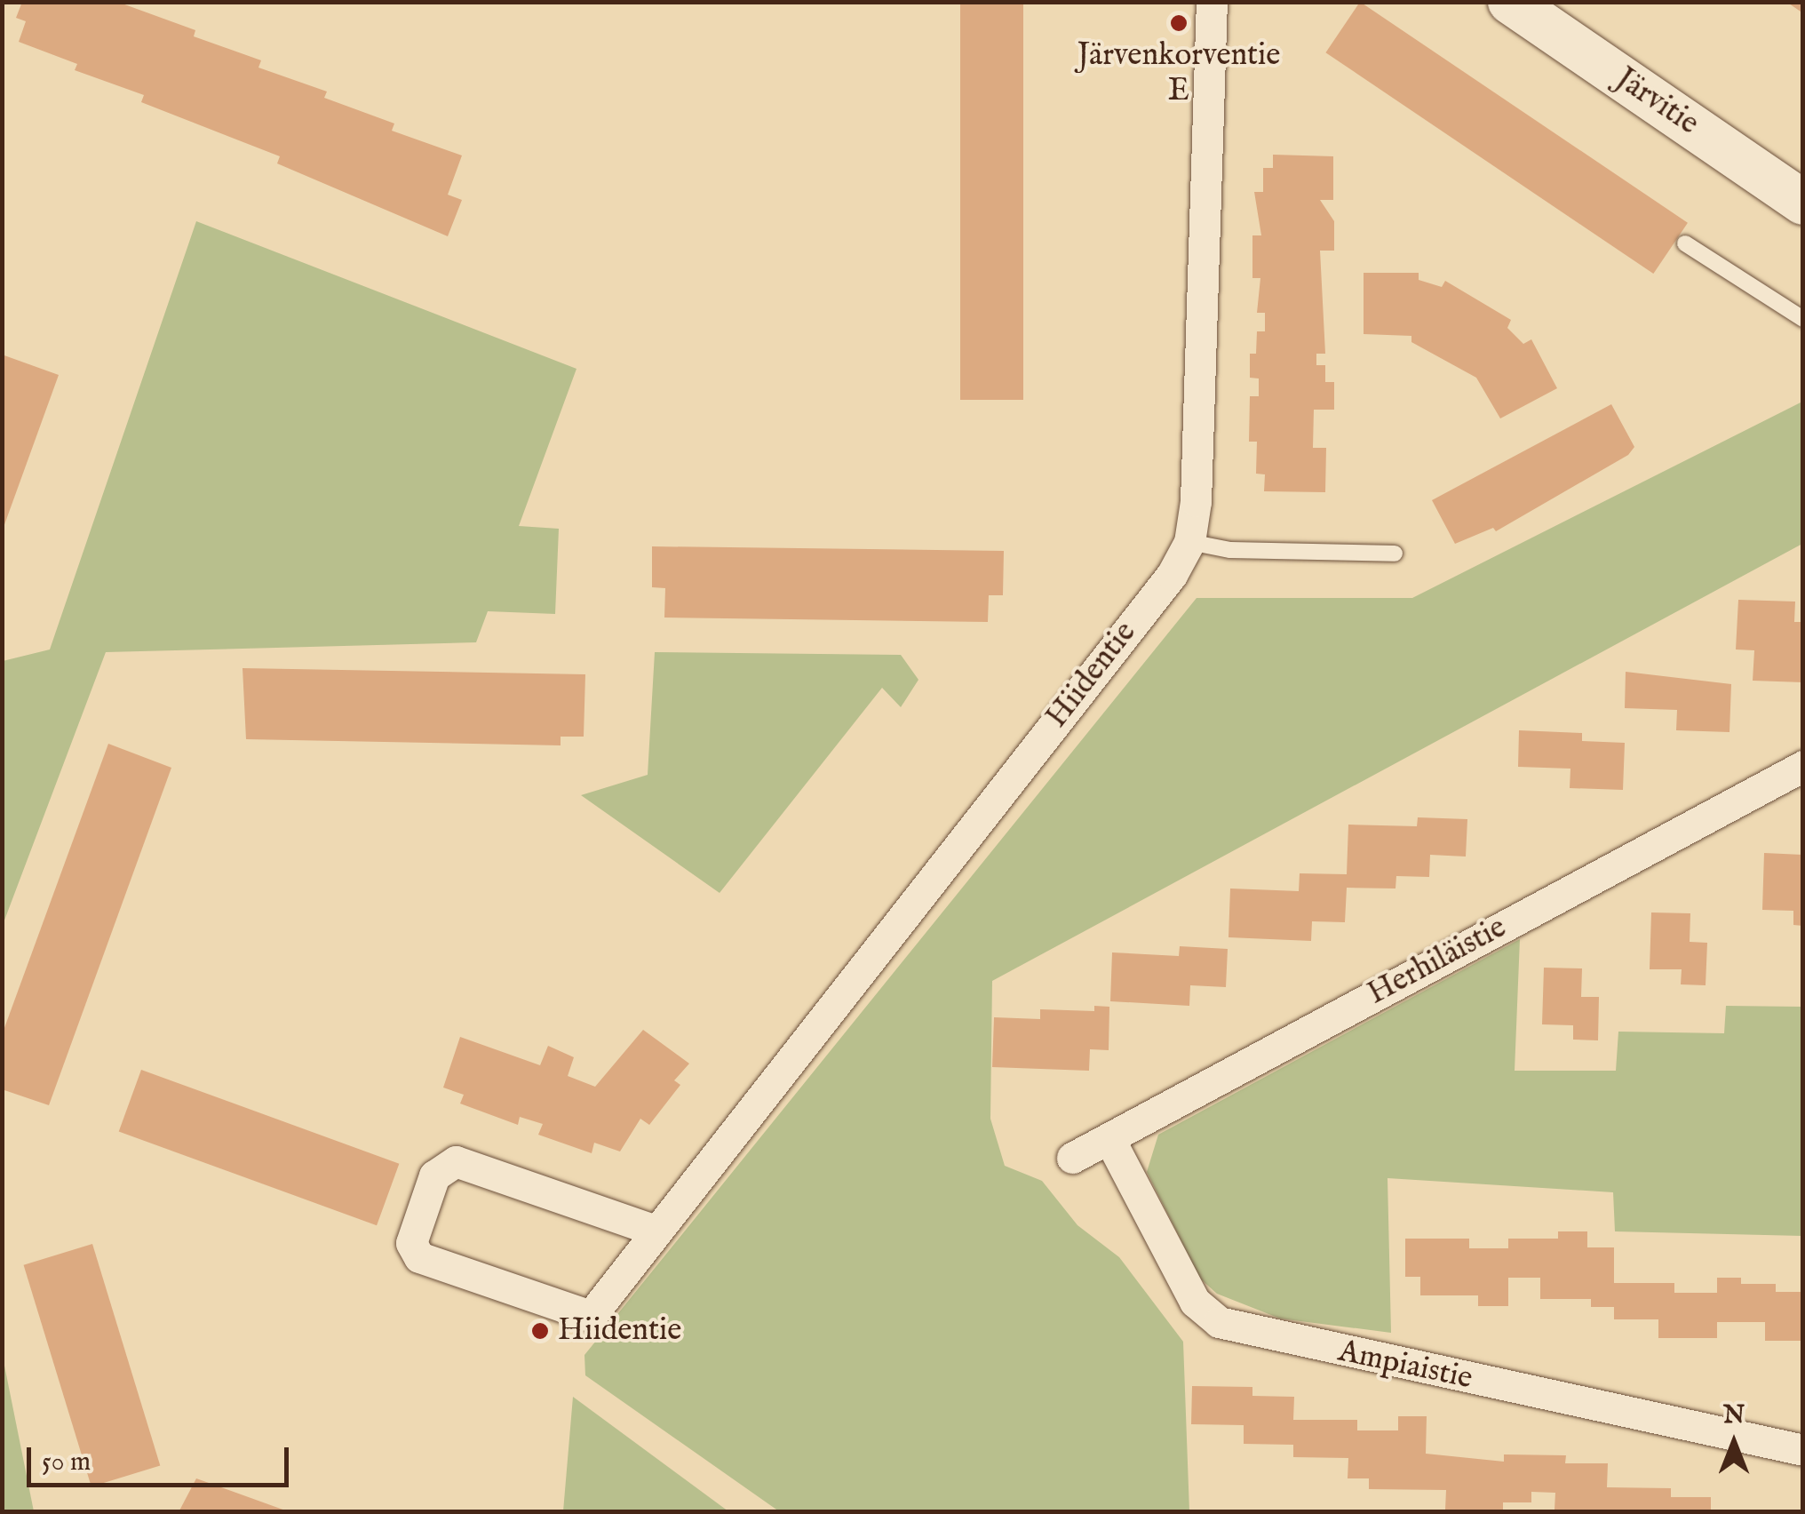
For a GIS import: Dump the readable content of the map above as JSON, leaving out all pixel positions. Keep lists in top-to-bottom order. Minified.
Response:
{"streets":{"street":["Järvitie","Hiidentie","Herhiläistie","Ampiaistie"]},"crossings":[["Herhiläistie","Ampiaistie"]],"places":["Järvenkorventie E","Hiidentie"],"scale_bar":"50 m","north":"top"}
